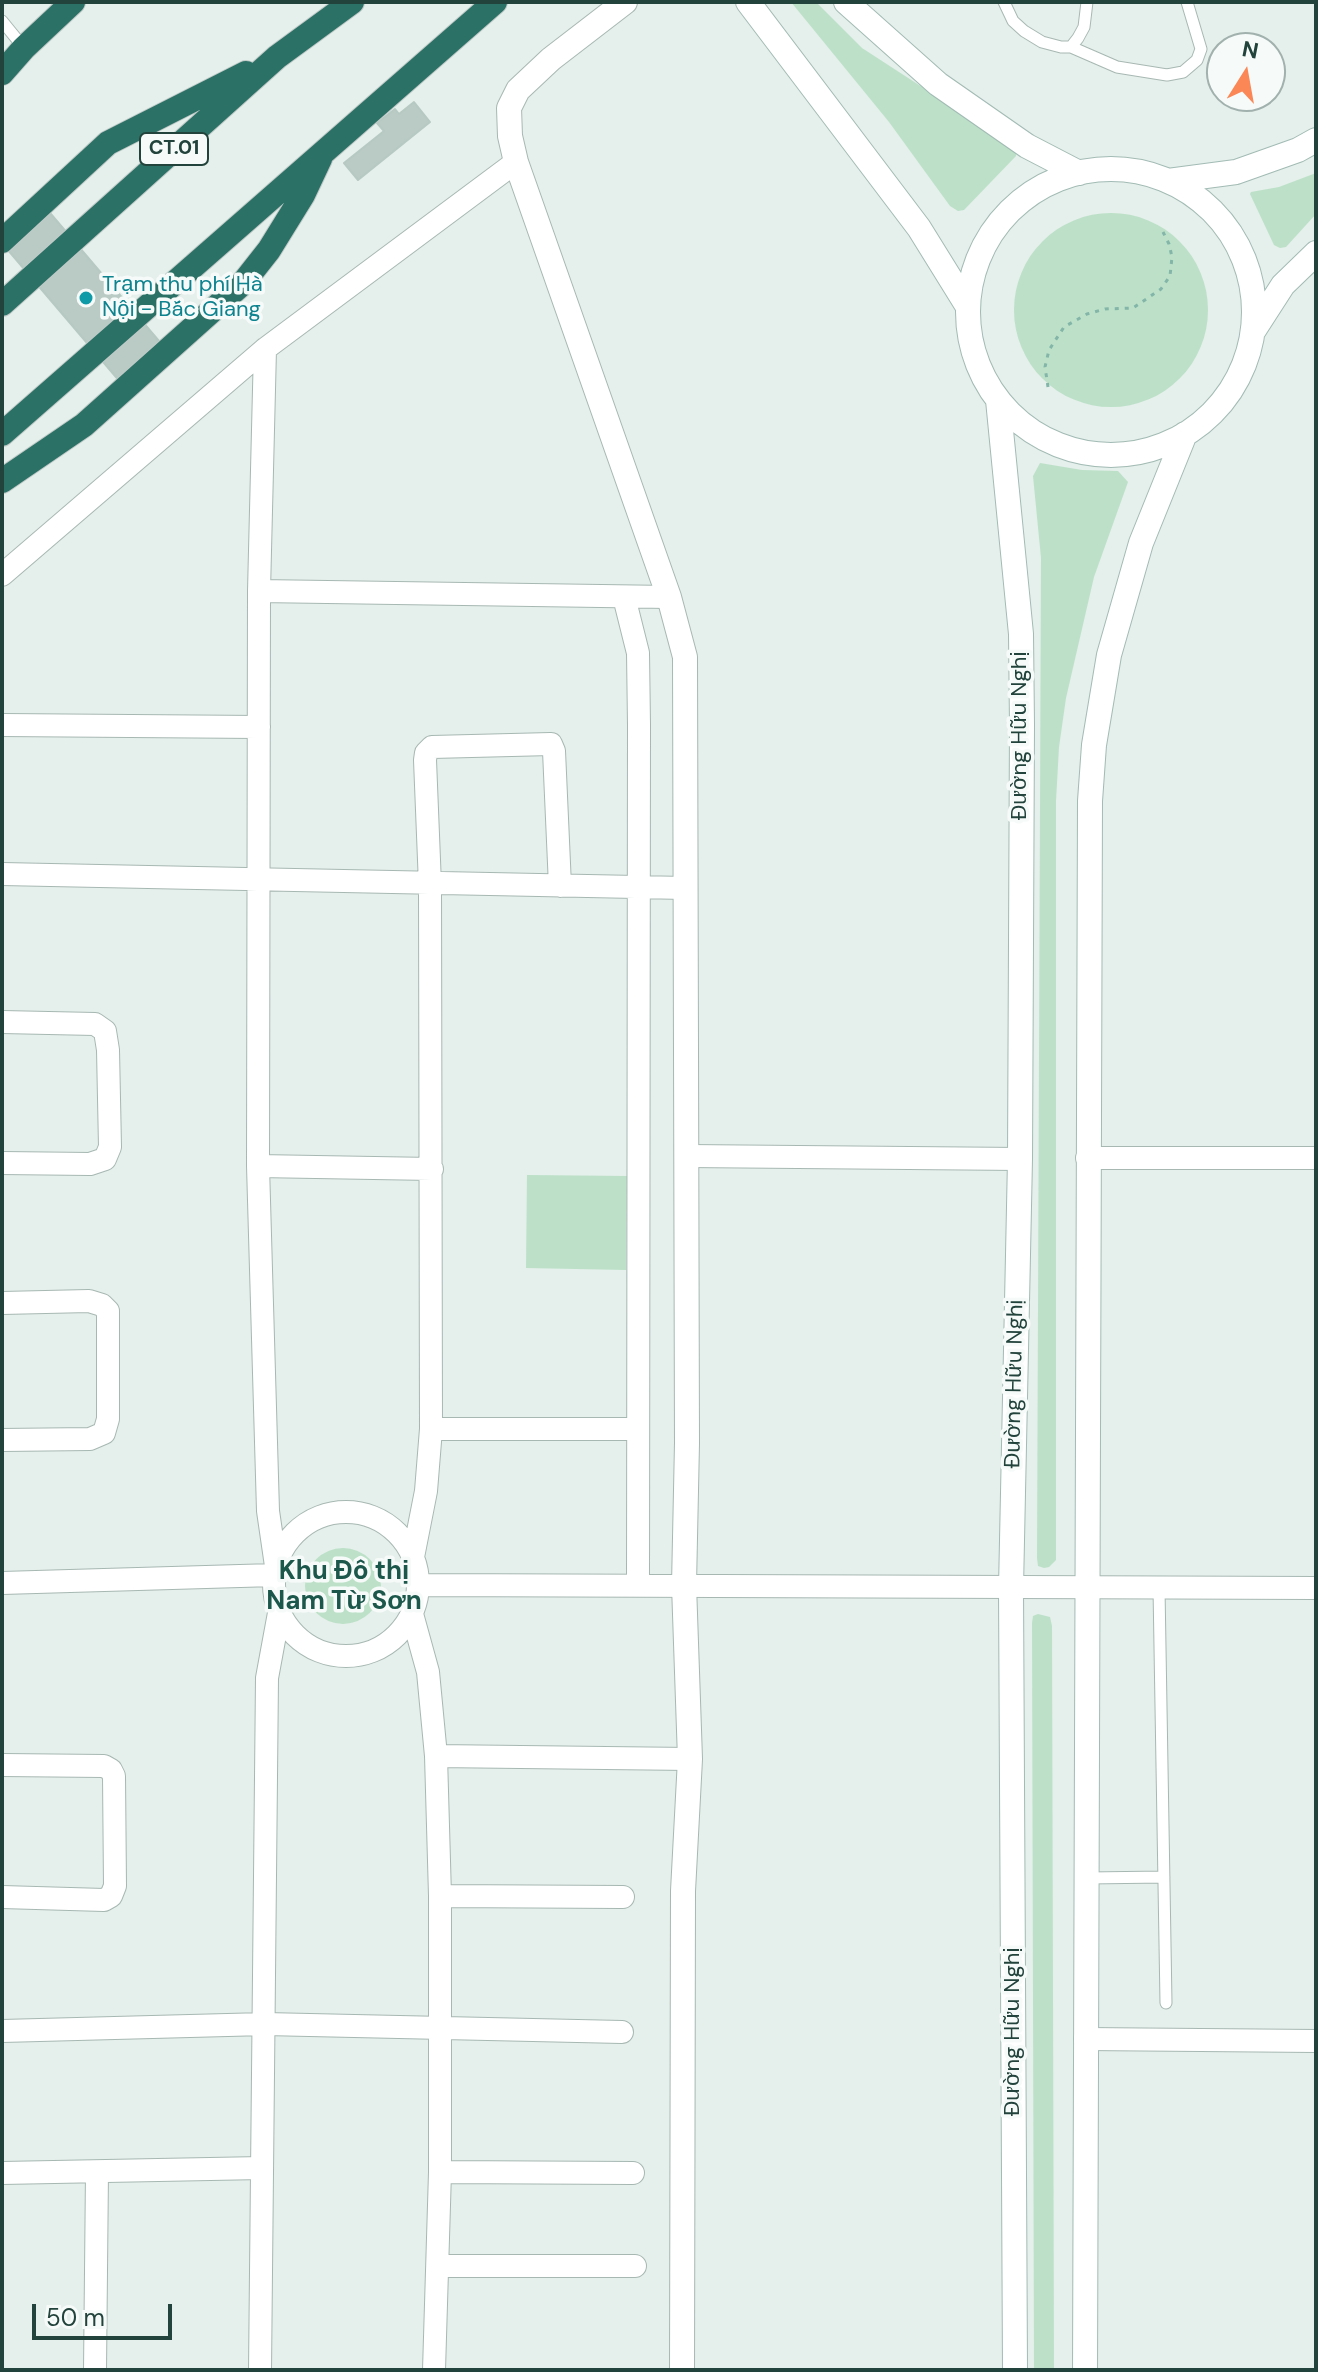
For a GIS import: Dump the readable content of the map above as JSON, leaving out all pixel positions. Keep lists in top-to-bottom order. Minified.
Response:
{"streets":{"highway":["CT.01"],"main road":["Đường Hữu Nghị"]},"districts":["Khu Đô thị Nam Từ Sơn"],"places":["Trạm thu phí Hà Nội - Bắc Giang"],"scale_bar":"50 m","north":"top"}
